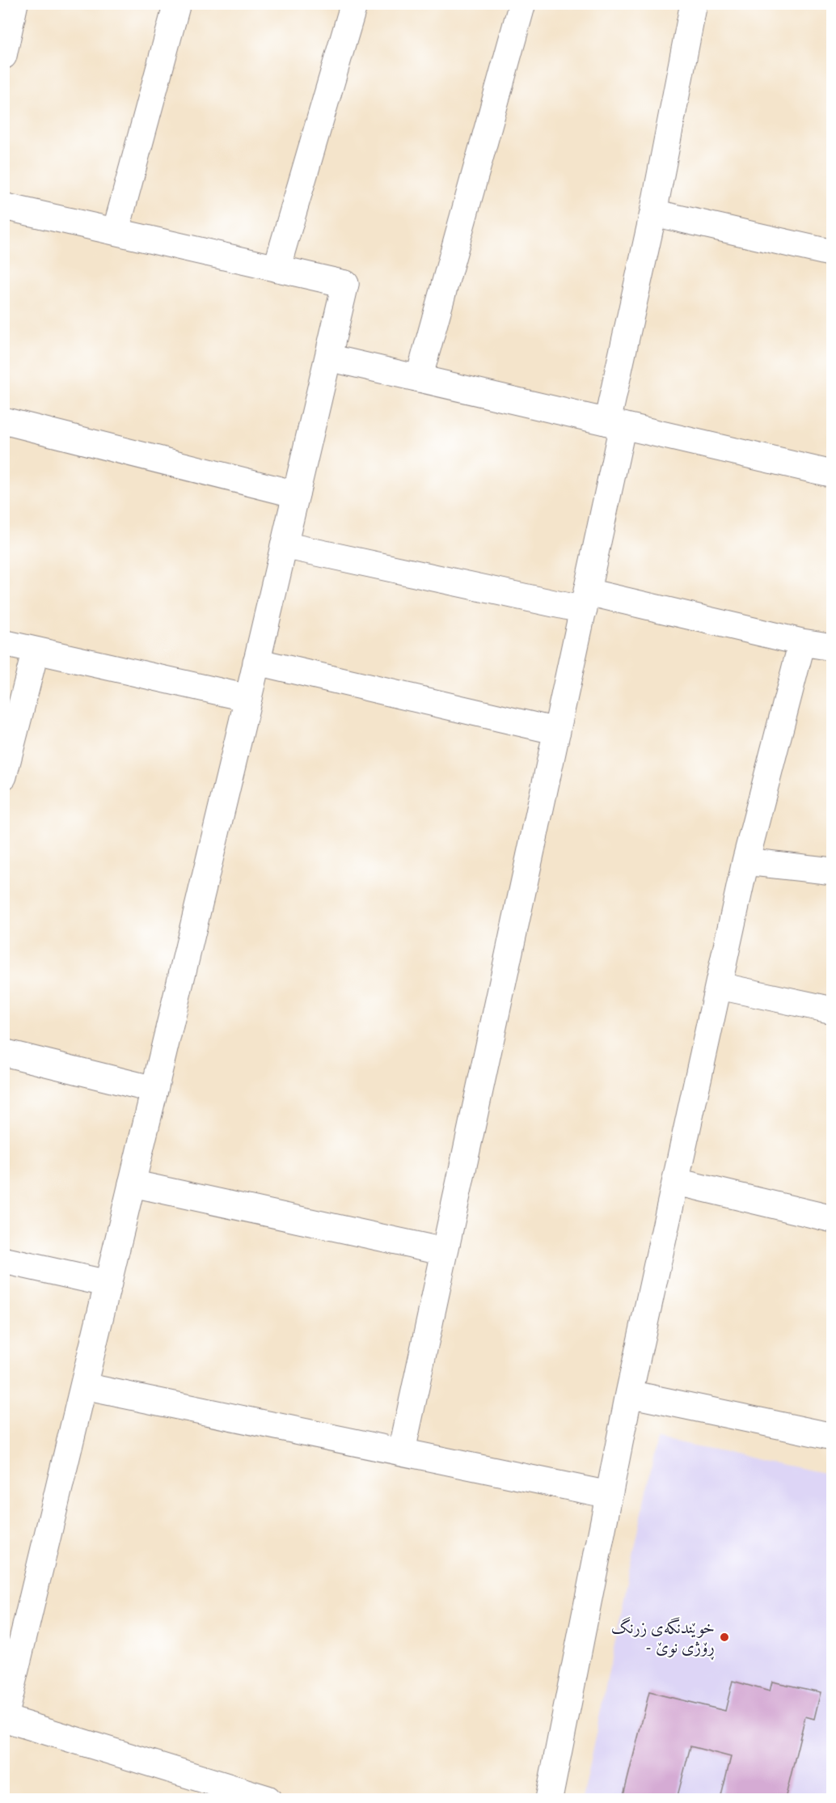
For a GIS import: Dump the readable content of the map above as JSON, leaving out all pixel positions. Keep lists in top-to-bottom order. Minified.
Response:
{"places":["خوێندنگەی زرنگ - ڕۆژی نوێ"]}
